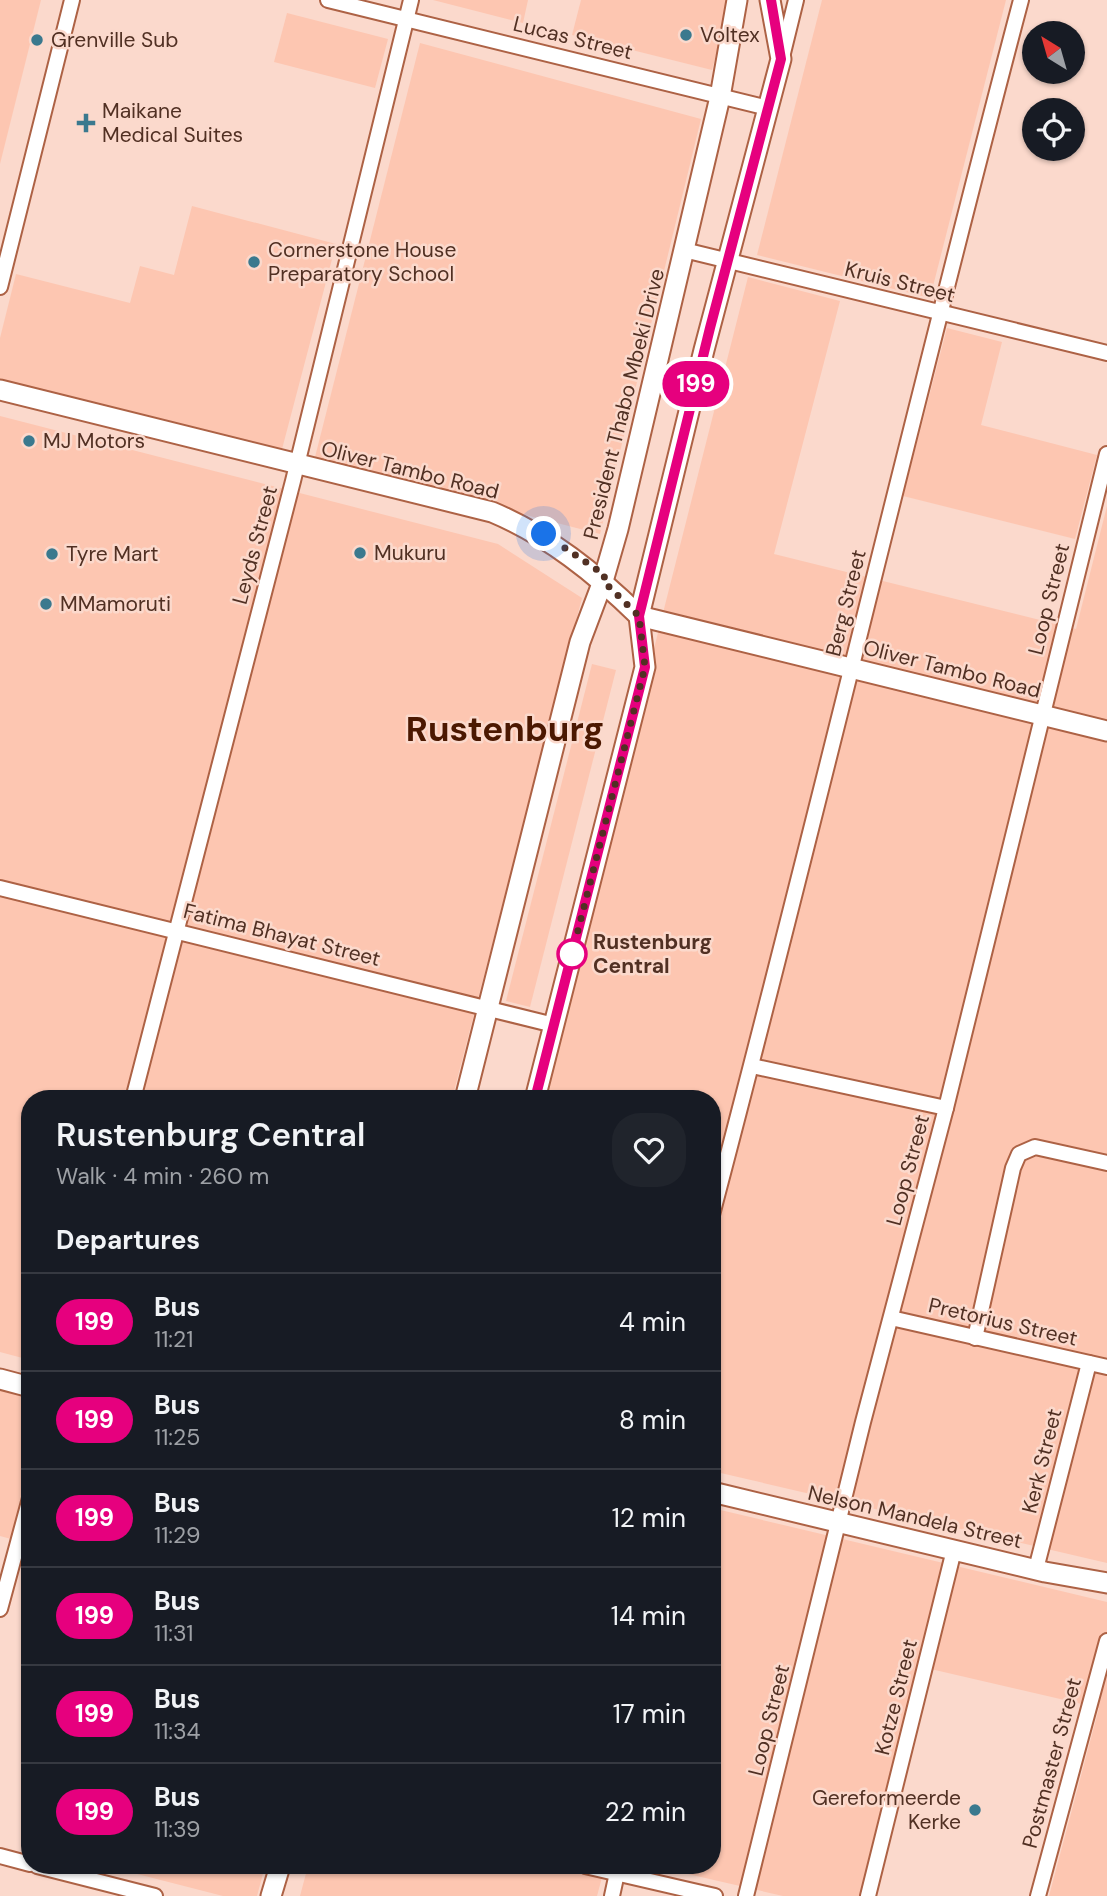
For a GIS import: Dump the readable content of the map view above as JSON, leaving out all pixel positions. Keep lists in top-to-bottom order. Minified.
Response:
{"streets":{"street":["Lucas Street","Kruis Street","President Thabo Mbeki Drive","Oliver Tambo Road","Leyds Street","Loop Street","Berg Street","Fatima Bhayat Street","Pretorius Street","Kerk Street","Nelson Mandela Street","Kotze Street","Postmaster Street"]},"crossings":[["Lucas Street","President Thabo Mbeki Drive"],["Lucas Street","Leyds Street"],["Kruis Street","President Thabo Mbeki Drive"],["Kruis Street","Berg Street"],["President Thabo Mbeki Drive","Oliver Tambo Road"],["President Thabo Mbeki Drive","Fatima Bhayat Street"],["Oliver Tambo Road","Leyds Street"],["Oliver Tambo Road","Loop Street"],["Oliver Tambo Road","Berg Street"],["Leyds Street","Fatima Bhayat Street"],["Loop Street","Pretorius Street"],["Loop Street","Nelson Mandela Street"],["Pretorius Street","Kerk Street"],["Kerk Street","Nelson Mandela Street"],["Nelson Mandela Street","Kotze Street"]],"districts":["Rustenburg"],"places":{"other":["Voltex","Grenville Sub","Cornerstone House Preparatory School","MJ Motors","Mukuru","Tyre Mart","MMamoruti","Rustenburg Central","Gereformeerde Kerke"],"health":["Maikane Medical Suites"]},"lines":["bus line 199"],"north":"top left","page":{"on_map":"199","heading":[["Rustenburg Central","Walk · 4 min · 260 m"],"Departures"],"list":[{"mark":"199","name":"Bus","note":"11:21","value":"4 min"},{"mark":"199","name":"Bus","note":"11:25","value":"8 min"},{"mark":"199","name":"Bus","note":"11:29","value":"12 min"},{"mark":"199","name":"Bus","note":"11:31","value":"14 min"},{"mark":"199","name":"Bus","note":"11:34","value":"17 min"},{"mark":"199","name":"Bus","note":"11:39","value":"22 min"}]}}
